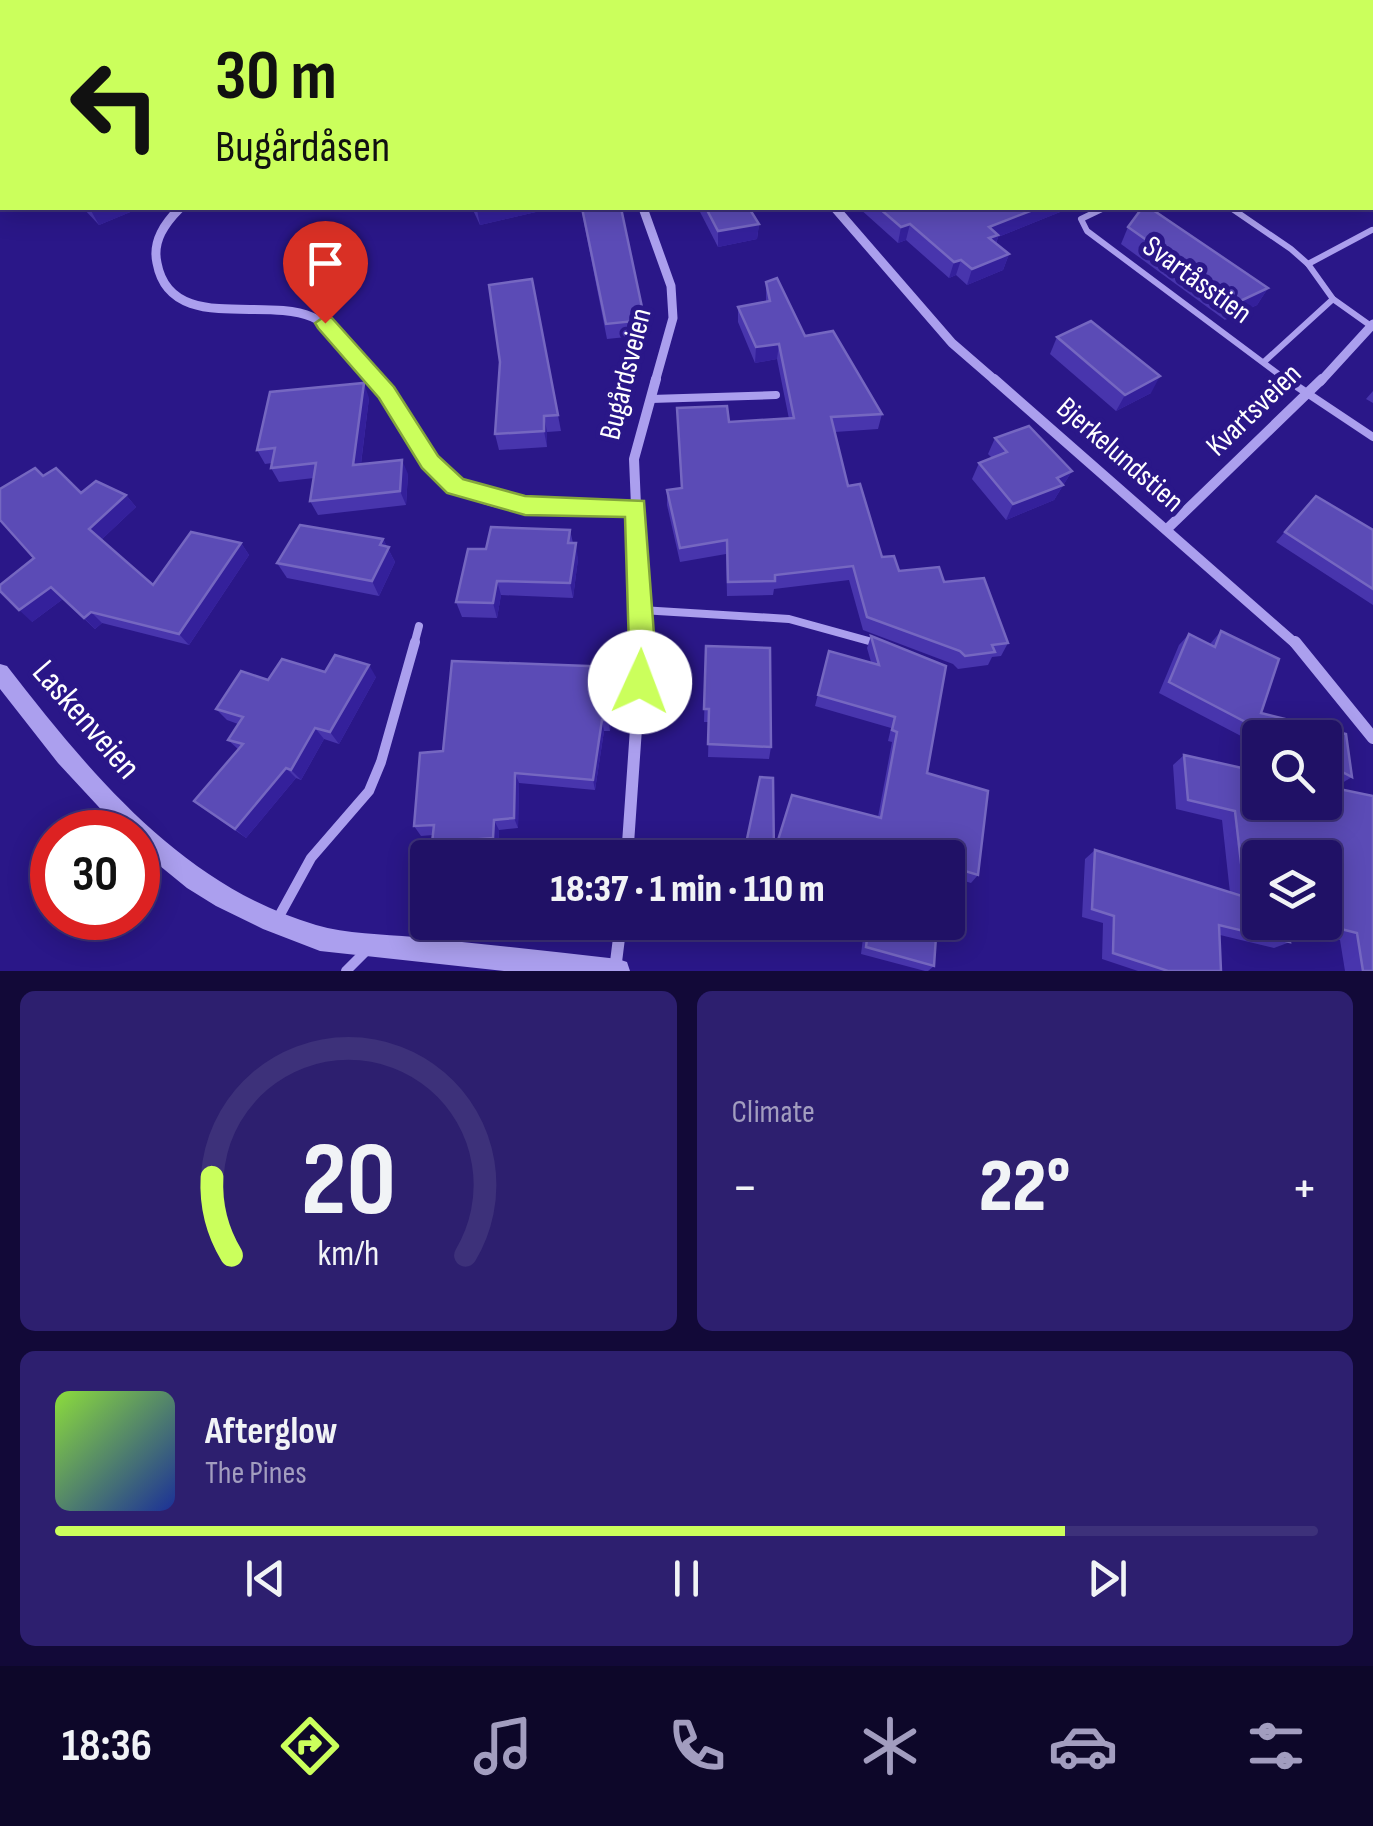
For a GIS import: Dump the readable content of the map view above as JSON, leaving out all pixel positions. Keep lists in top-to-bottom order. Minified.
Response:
{"streets":{"street":["Bugårdsveien","Kvartsveien","Bjerkelundstien","Laskenveien"],"lane":["Svartåsstien"]},"crossings":[["Svartåsstien","Kvartsveien"],["Kvartsveien","Bjerkelundstien"]],"page":{"turn":["30 m","Bugårdåsen"],"limit":"30","trip":"18:37 · 1 min · 110 m","tile":"Climate","heat":["−","22°","+"],"song":["Afterglow","The Pines"],"tabs":"18:36","gauge":["20","km/h"]}}
